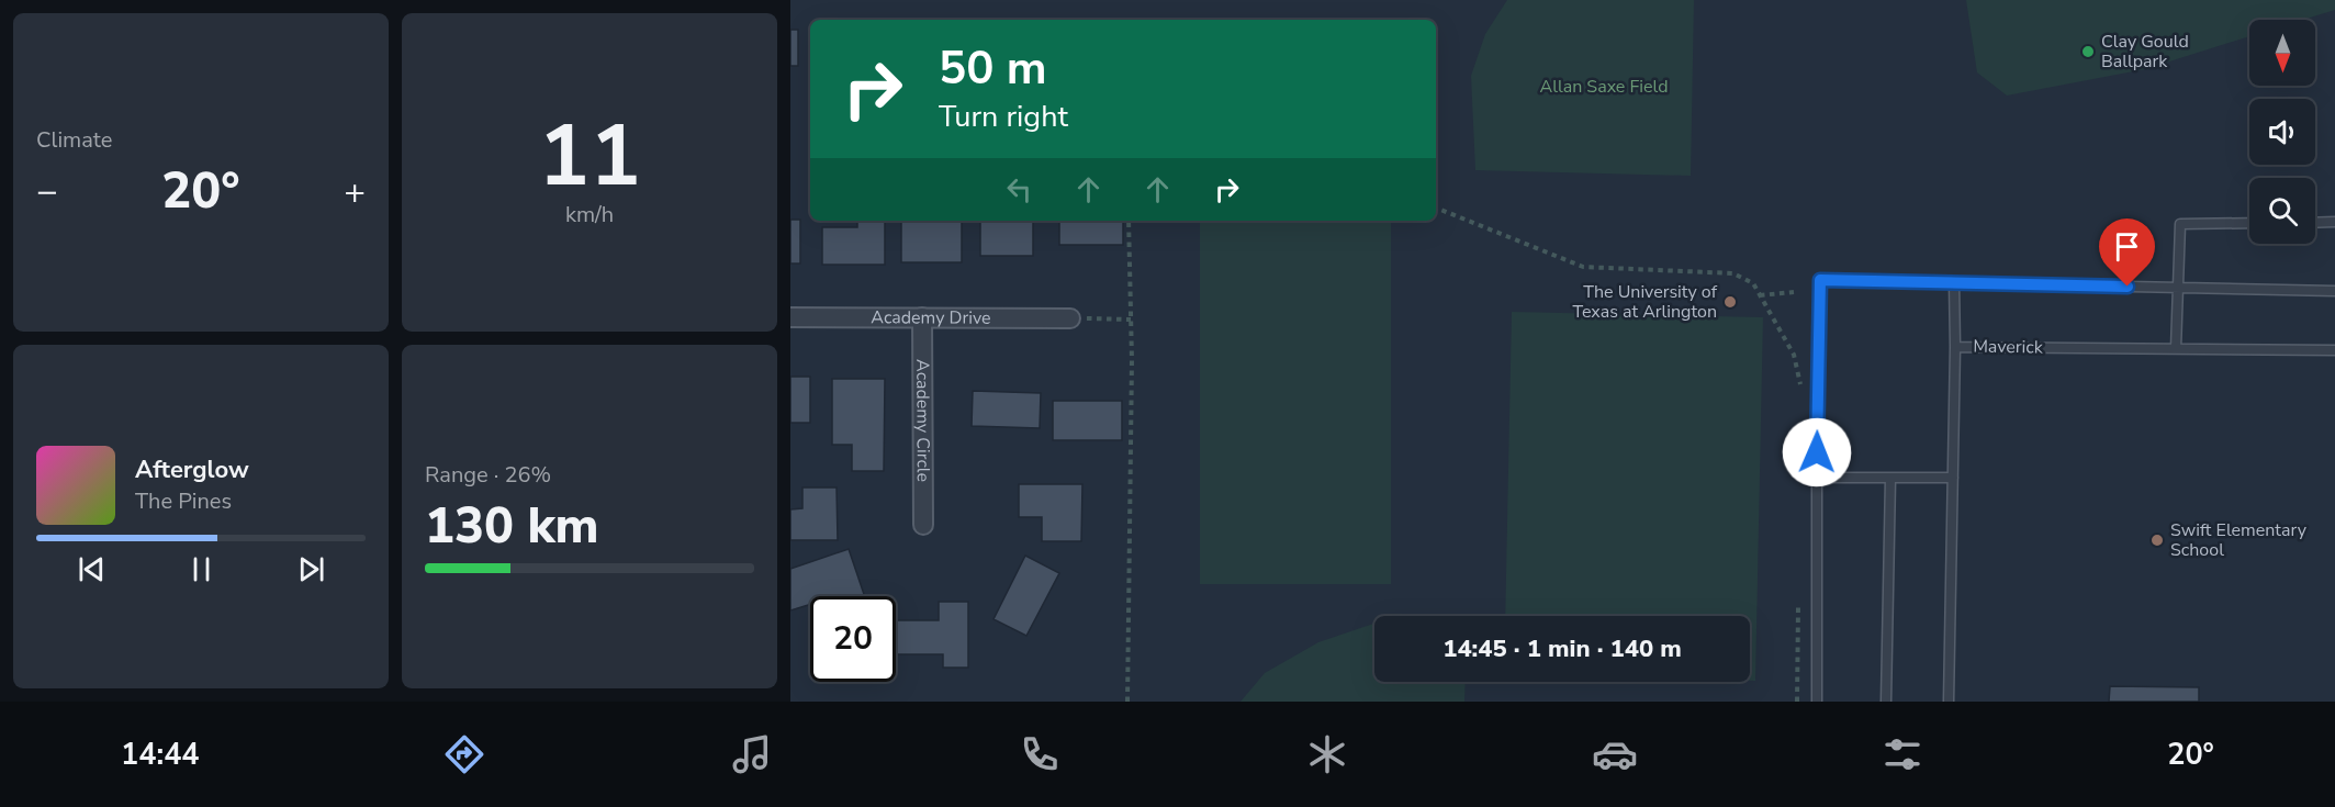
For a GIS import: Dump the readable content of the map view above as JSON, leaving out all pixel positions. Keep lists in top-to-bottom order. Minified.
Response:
{"streets":{"street":["Academy Drive","Academy Circle"],"lane":["Maverick"]},"crossings":[["Academy Drive","Academy Circle"]],"parks":["Allan Saxe Field"],"places":["Clay Gould Ballpark","The University of Texas at Arlington","Swift Elementary School"],"north":"bottom","page":{"tile":["Climate",["11","km/h"],["Range · 26%","130 km"]],"turn":["50 m","Turn right"],"heat":["−","20°","+"],"song":["Afterglow","The Pines"],"limit":"20","trip":"14:45 · 1 min · 140 m","tabs":["14:44","20°"]}}
